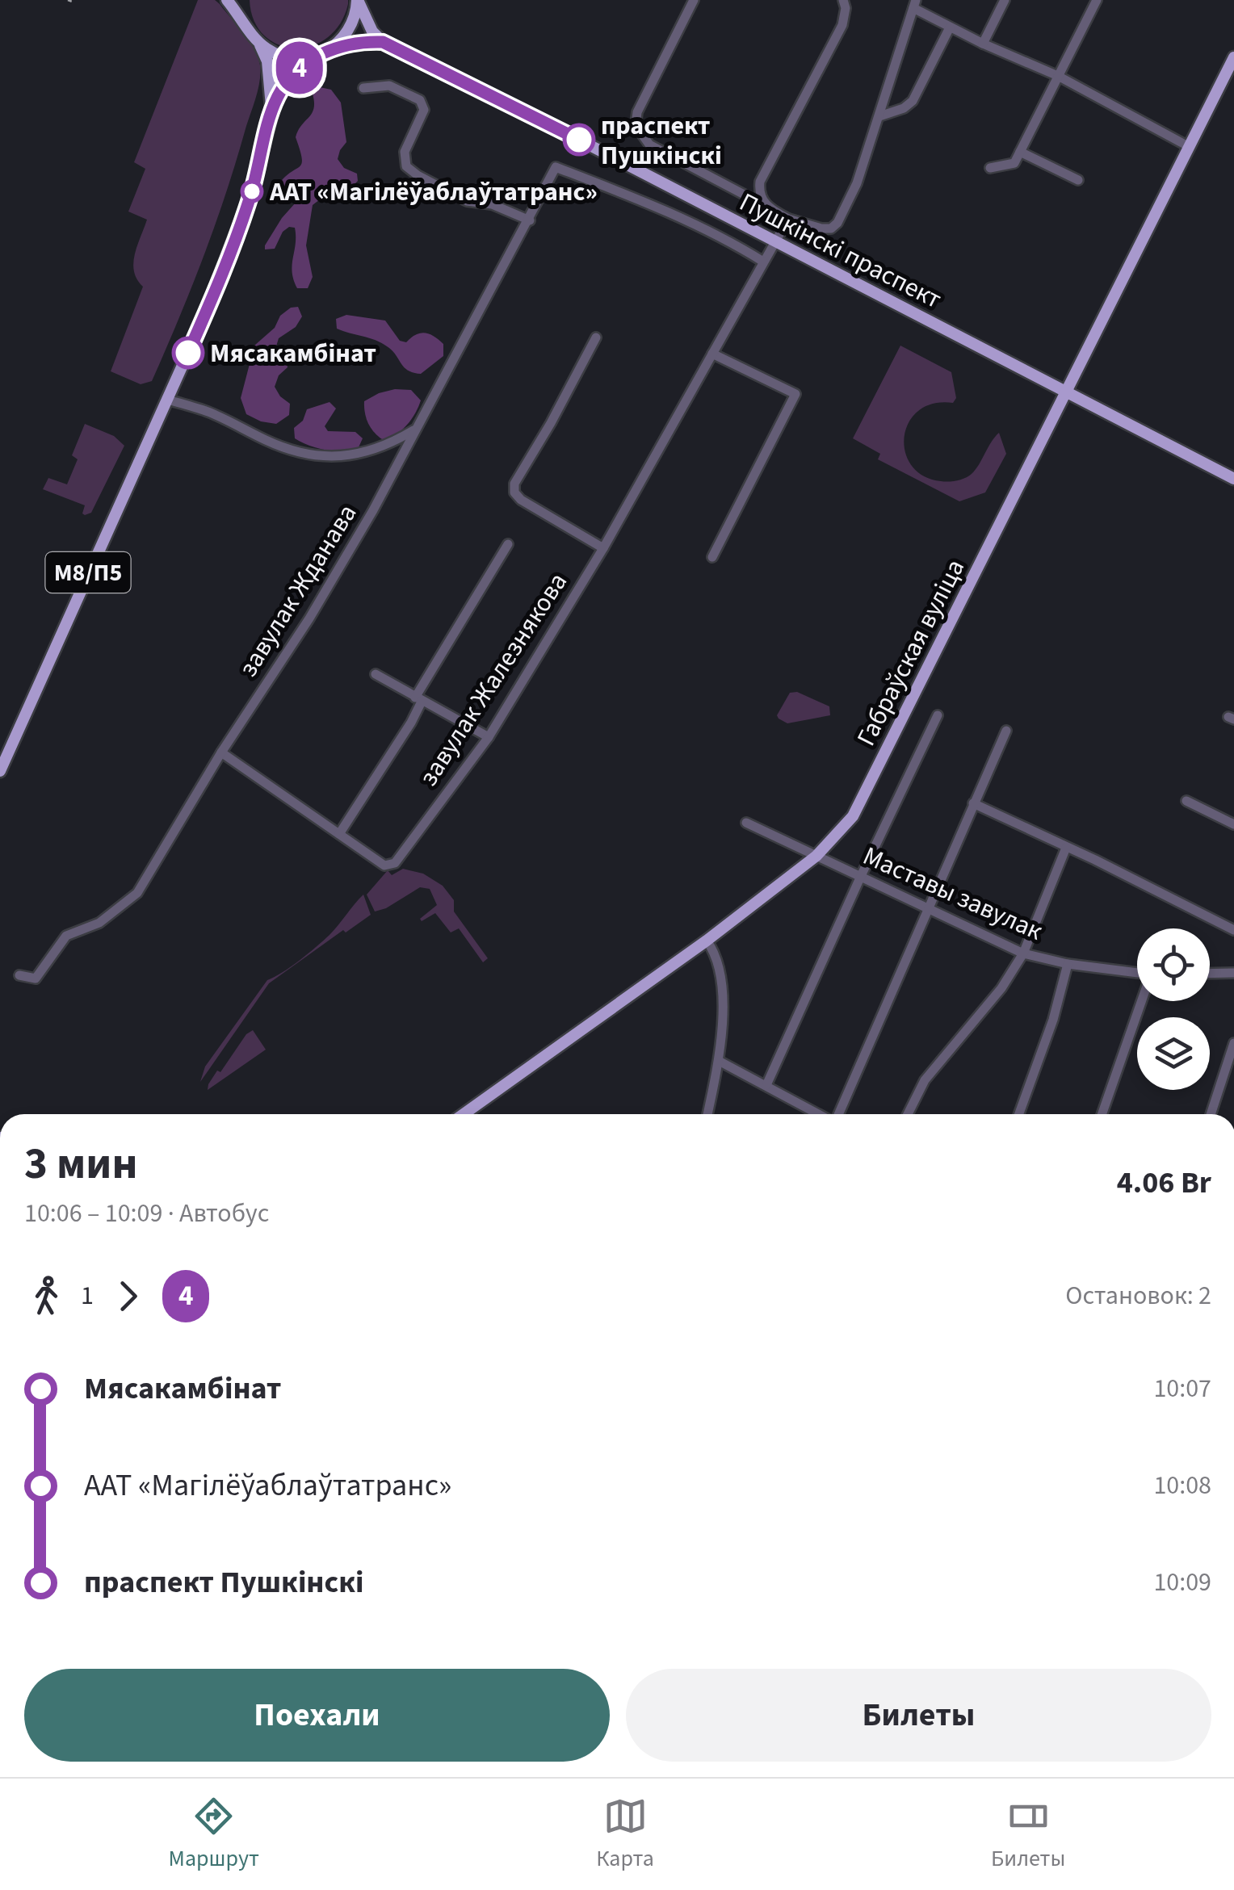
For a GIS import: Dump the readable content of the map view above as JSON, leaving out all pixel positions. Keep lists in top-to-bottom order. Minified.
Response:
{"streets":{"main road":["Пушкінскі праспект","М8/П5","Габраўская вуліца"],"street":["завулак Жданава","завулак Жалезнякова","Маставы завулак"]},"crossings":[["Пушкінскі праспект","Габраўская вуліца"],["Пушкінскі праспект","завулак Жалезнякова"],["завулак Жданава","завулак Жалезнякова"],["Габраўская вуліца","Маставы завулак"]],"places":["праспект Пушкінскі","ААТ «Магілёўаблаўтатранс»","Мясакамбінат"],"lines":["bus line 4"],"page":{"on_map":"4","heading":["3 мин","10:06 – 10:09 · Автобус","4.06 Br"],"legs":["1","4","Остановок: 2"],"list":[{"name":"Мясакамбінат","value":"10:07"},{"name":"ААТ «Магілёўаблаўтатранс»","value":"10:08"},{"name":"праспект Пушкінскі","value":"10:09"}],"buttons":["Поехали","Билеты"],"tabs":["Маршрут","Карта","Билеты"]}}
